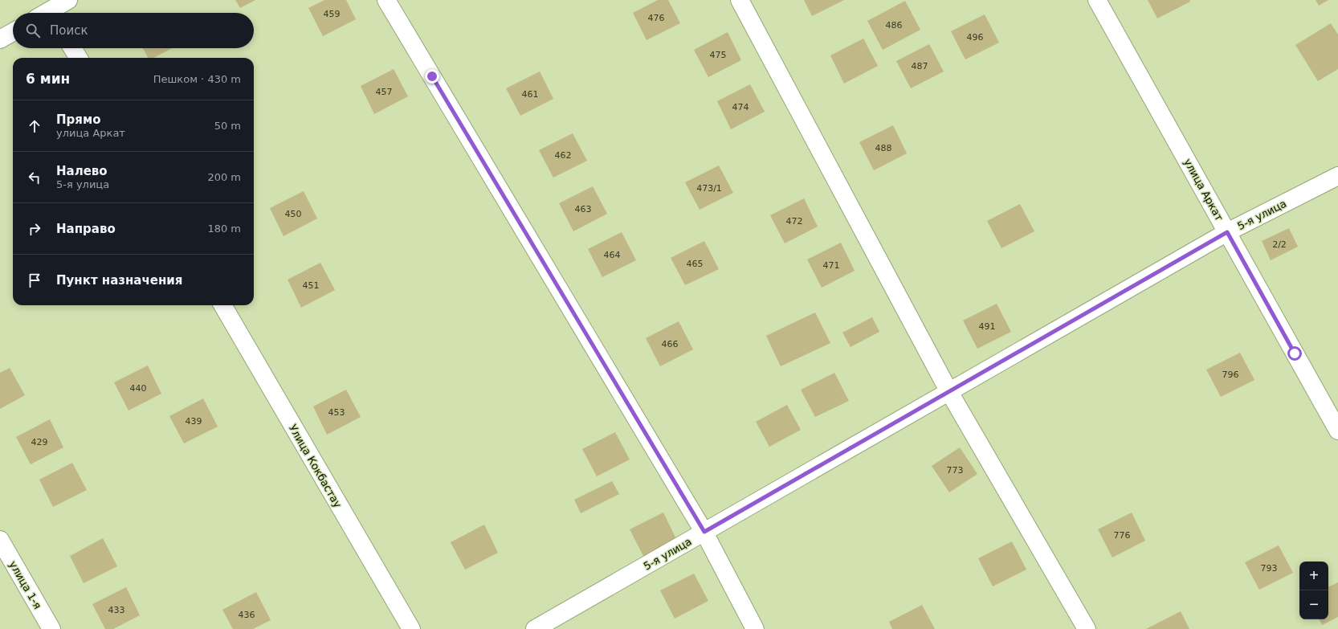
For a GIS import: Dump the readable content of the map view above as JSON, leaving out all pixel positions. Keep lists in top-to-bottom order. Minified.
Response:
{"streets":{"street":["улица Аркат","5-я улица","Улица Кокбастау","улица 1-я"]},"crossings":[["улица Аркат","5-я улица"]],"house_numbers":["459","476","486","496","475","487","457","461","474","488","462","473/1","463","450","472","2/2","464","465","471","451","491","466","796","440","453","439","429","773","776","793","433","436"],"page":{"search":"Поиск","heading":["6 мин","Пешком · 430 m"],"list":[["Прямо","улица Аркат","50 m"],["Налево","5-я улица","200 m"],["Направо","180 m"],"Пункт назначения"],"map_buttons":["+","−"]}}
